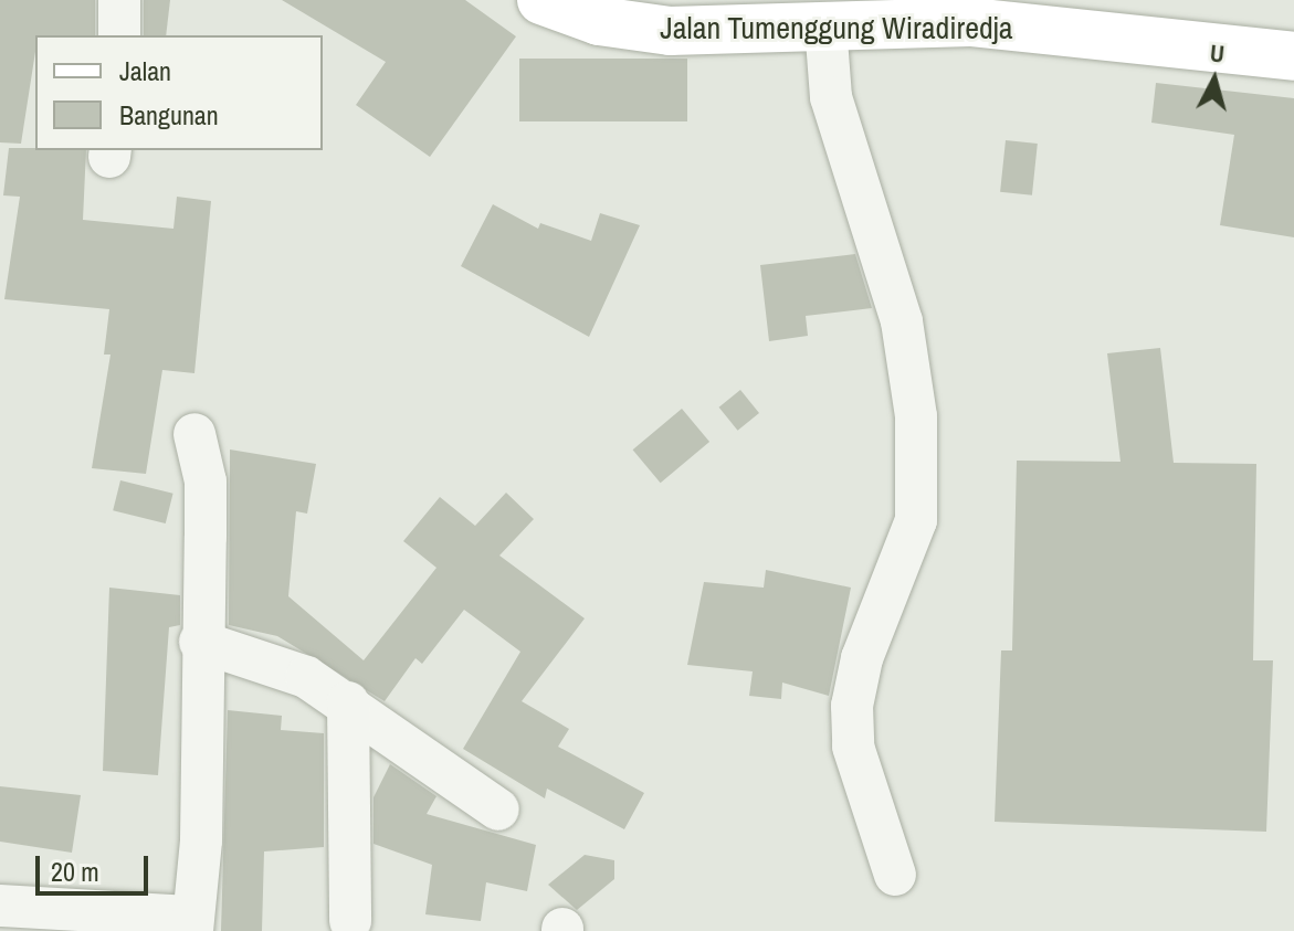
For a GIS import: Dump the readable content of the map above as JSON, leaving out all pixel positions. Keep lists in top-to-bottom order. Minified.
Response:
{"streets":{"street":["Jalan Tumenggung Wiradiredja"]},"legend":["Jalan","Bangunan"],"scale_bar":"20 m","north":"top"}
